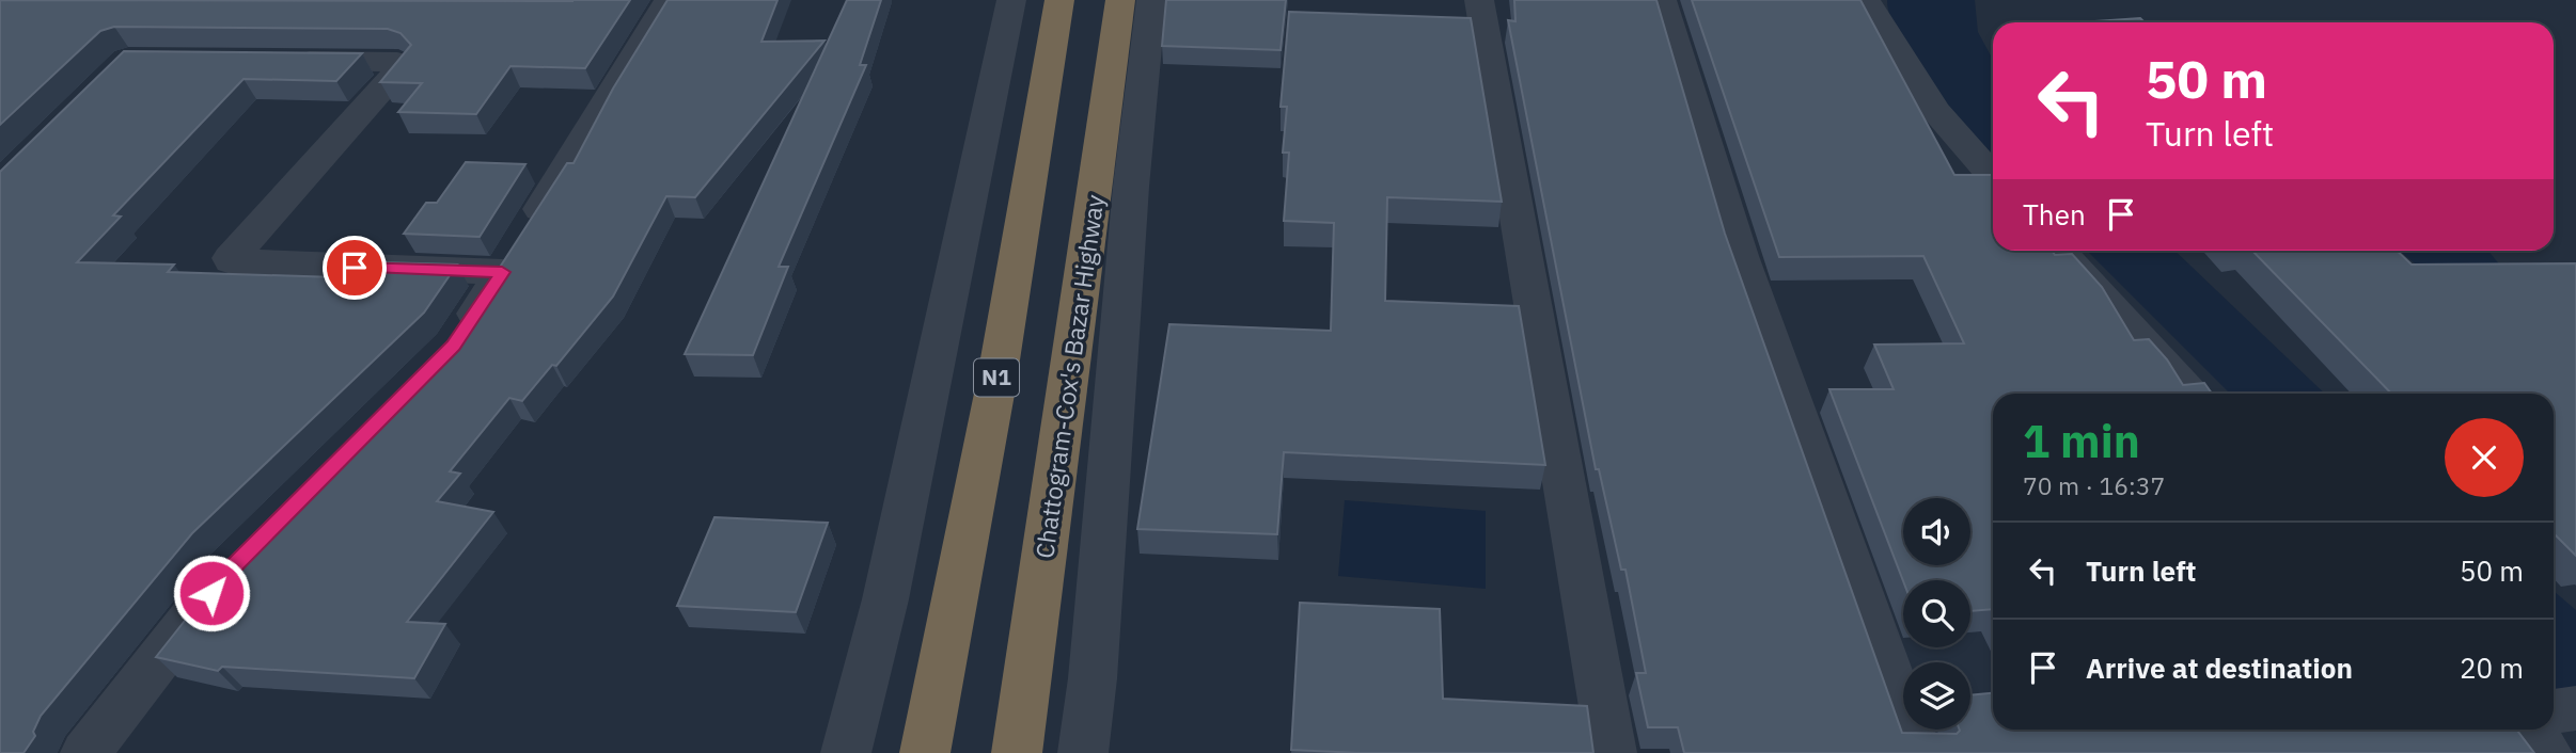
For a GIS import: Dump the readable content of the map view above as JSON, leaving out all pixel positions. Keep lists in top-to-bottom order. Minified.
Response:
{"streets":{"highway":["Chattogram-Cox's Bazar Highway","N1"]},"page":{"turn":["50 m","Turn left"],"then":"Then","heading":["1 min","70 m · 16:37"],"list":[{"name":"Turn left","value":"50 m"},{"name":"Arrive at destination","value":"20 m"}]}}
